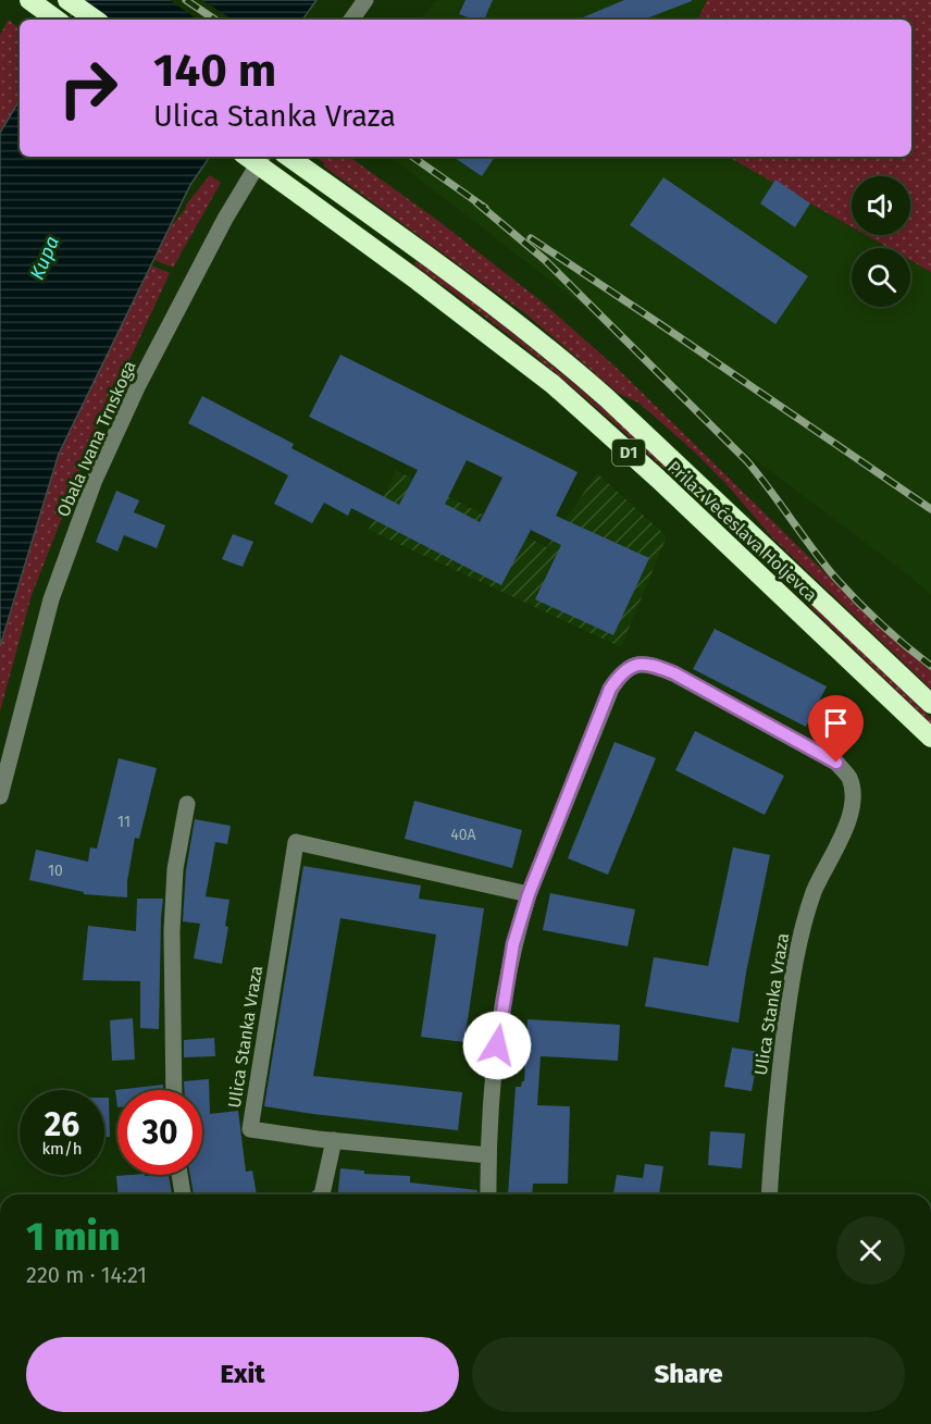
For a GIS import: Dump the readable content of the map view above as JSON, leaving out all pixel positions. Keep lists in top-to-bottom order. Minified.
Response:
{"streets":{"highway":["D1","Prilaz Većeslava Holjevca"],"street":["Obala Ivana Trnskoga","Ulica Stanka Vraza"]},"water":["Kupa"],"house_numbers":["11","40A","10"],"page":{"turn":["140 m","Ulica Stanka Vraza"],"speed":"26 km/h","limit":"30","heading":["1 min","220 m · 14:21"],"buttons":["Exit","Share"]}}
